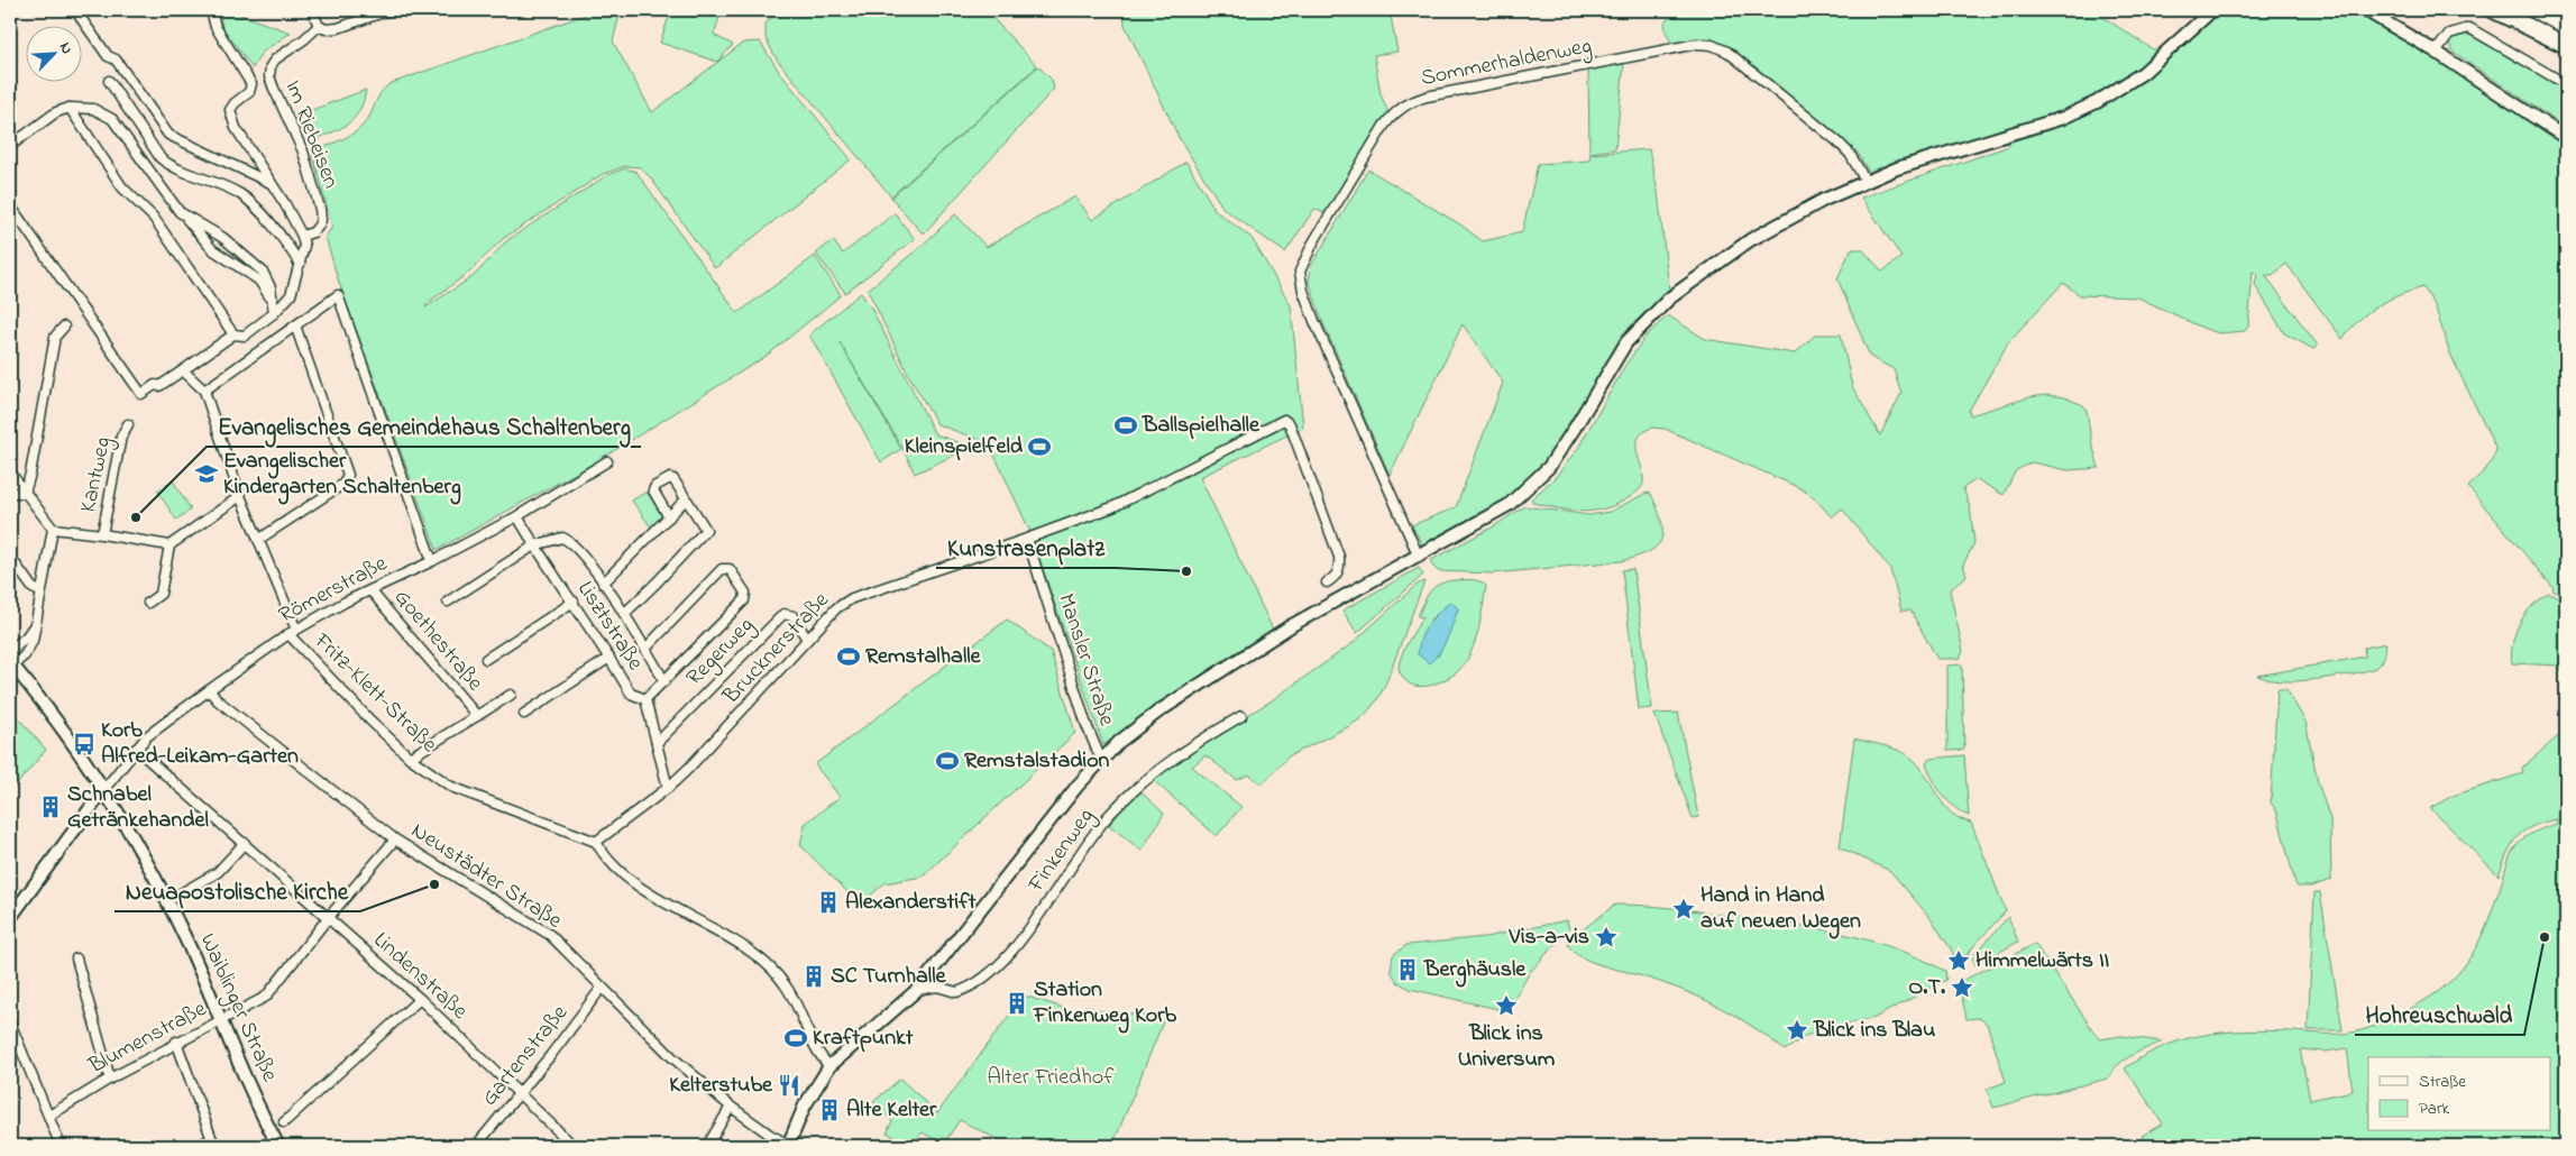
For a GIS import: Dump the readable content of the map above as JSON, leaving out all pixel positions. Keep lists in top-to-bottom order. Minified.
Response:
{"streets":{"street":["Sommerhaldenweg","Im Riebeisen","Kantweg","Römerstraße","Lisztstraße","Goethestraße","Brucknerstraße","Regerweg","Mansler Straße","Fritz-Klett-Straße","Finkenweg","Neustädter Straße","Lindenstraße","Waiblinger Straße","Blumenstraße","Gartenstraße"]},"crossings":[["Römerstraße","Lisztstraße"],["Römerstraße","Goethestraße"],["Römerstraße","Fritz-Klett-Straße"],["Römerstraße","Neustädter Straße"],["Römerstraße","Lindenstraße"],["Römerstraße","Waiblinger Straße"],["Lisztstraße","Brucknerstraße"],["Lisztstraße","Regerweg"],["Brucknerstraße","Regerweg"],["Brucknerstraße","Mansler Straße"],["Brucknerstraße","Fritz-Klett-Straße"],["Neustädter Straße","Blumenstraße"],["Neustädter Straße","Gartenstraße"],["Lindenstraße","Blumenstraße"],["Lindenstraße","Gartenstraße"],["Waiblinger Straße","Blumenstraße"]],"parks":["Alter Friedhof"],"places":{"sports":["Ballspielhalle","Kleinspielfeld","Remstalhalle","Remstalstadion","Kraftpunkt"],"school or university":["Evangelischer Kindergarten Schaltenberg"],"other":["Evangelisches Gemeindehaus Schaltenberg","Kunstrasenplatz","Neuapostolische Kirche","Hohreuschwald"],"bus stop":["Korb Alfred-Leikam-Garten"],"building":["Schnabel Getränkehandel","Alexanderstift","Berghäusle","SC Turnhalle","Station Finkenweg Korb","Alte Kelter"],"place":["Hand in Hand auf neuen Wegen","Vis-a-vis","Himmelwärts II","O.T.","Blick ins Universum","Blick ins Blau"],"restaurant":["Kelterstube"]},"legend":["Straße","Park"],"north":"top right"}
